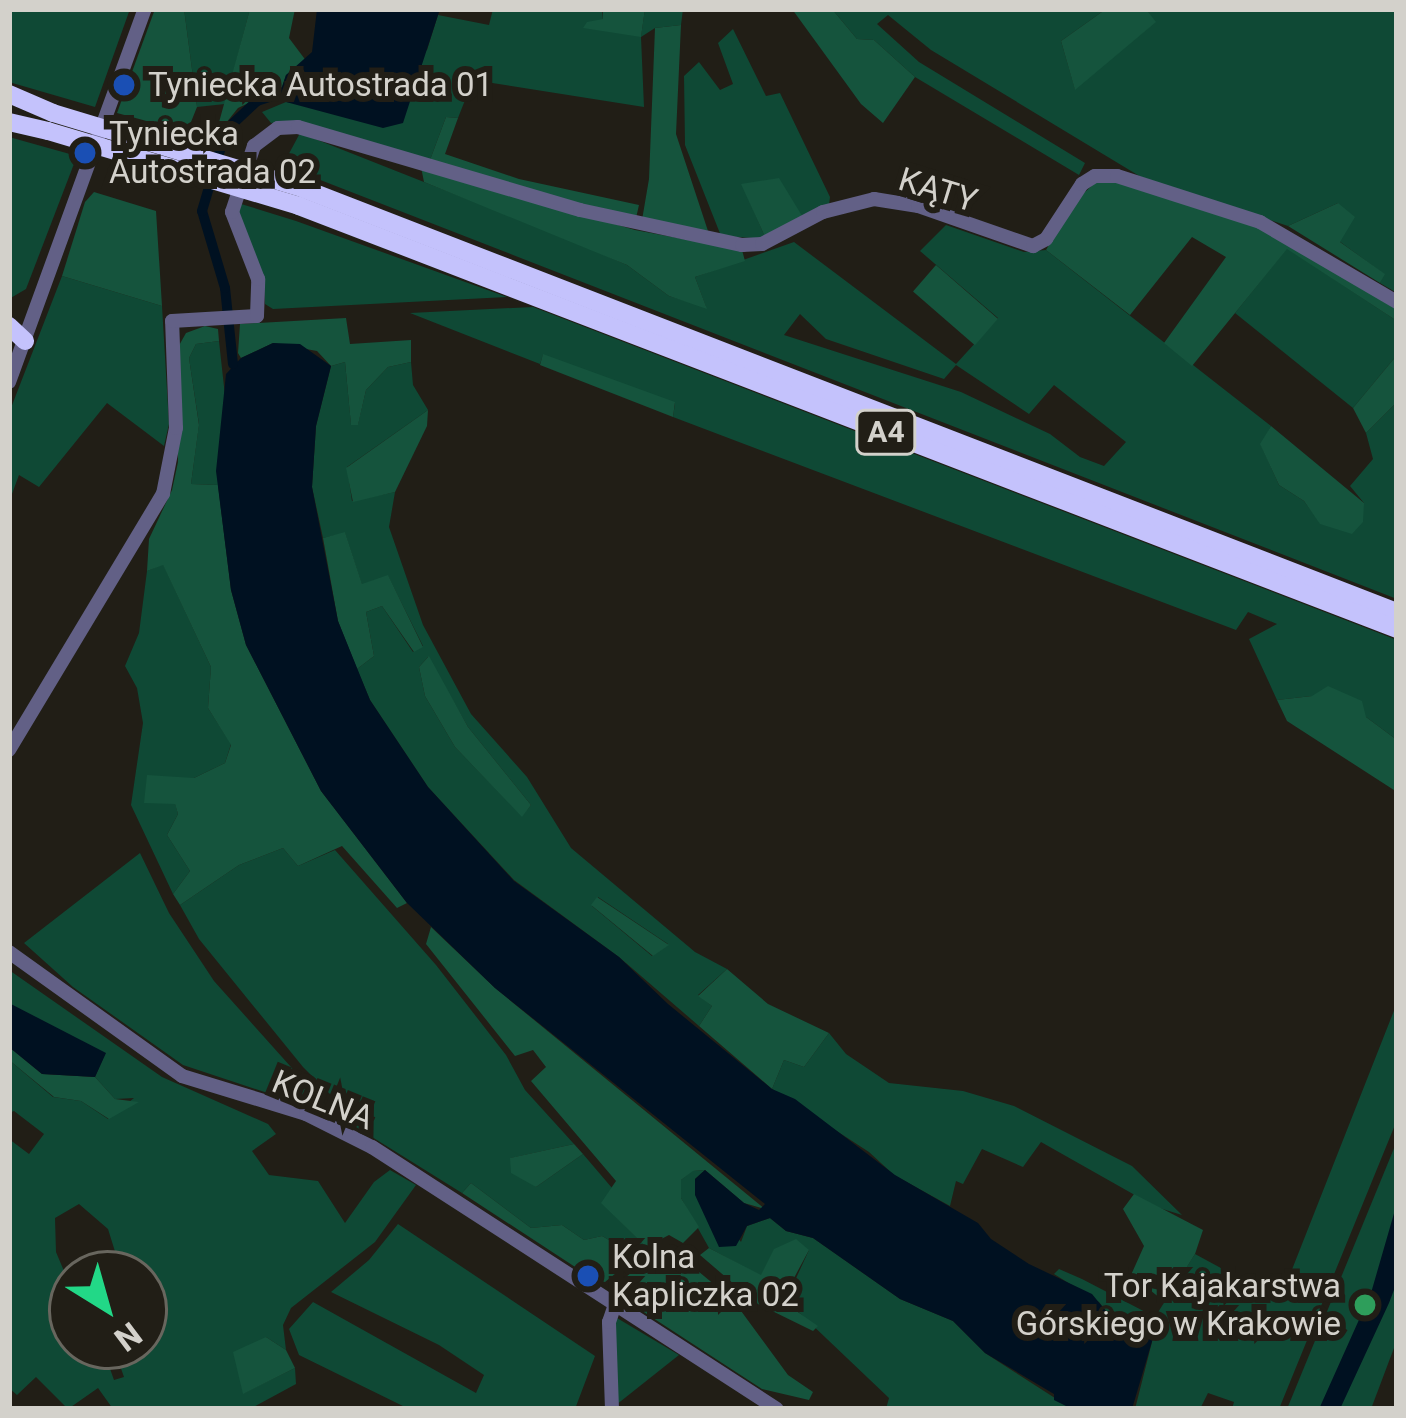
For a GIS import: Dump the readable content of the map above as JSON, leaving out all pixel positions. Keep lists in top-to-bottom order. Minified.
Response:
{"streets":{"highway":["A4"],"street":["KĄTY","KOLNA"]},"places":["Tyniecka Autostrada 01","Tyniecka Autostrada 02","Kolna Kapliczka 02","Tor Kajakarstwa Górskiego w Krakowie"],"north":"bottom right"}
